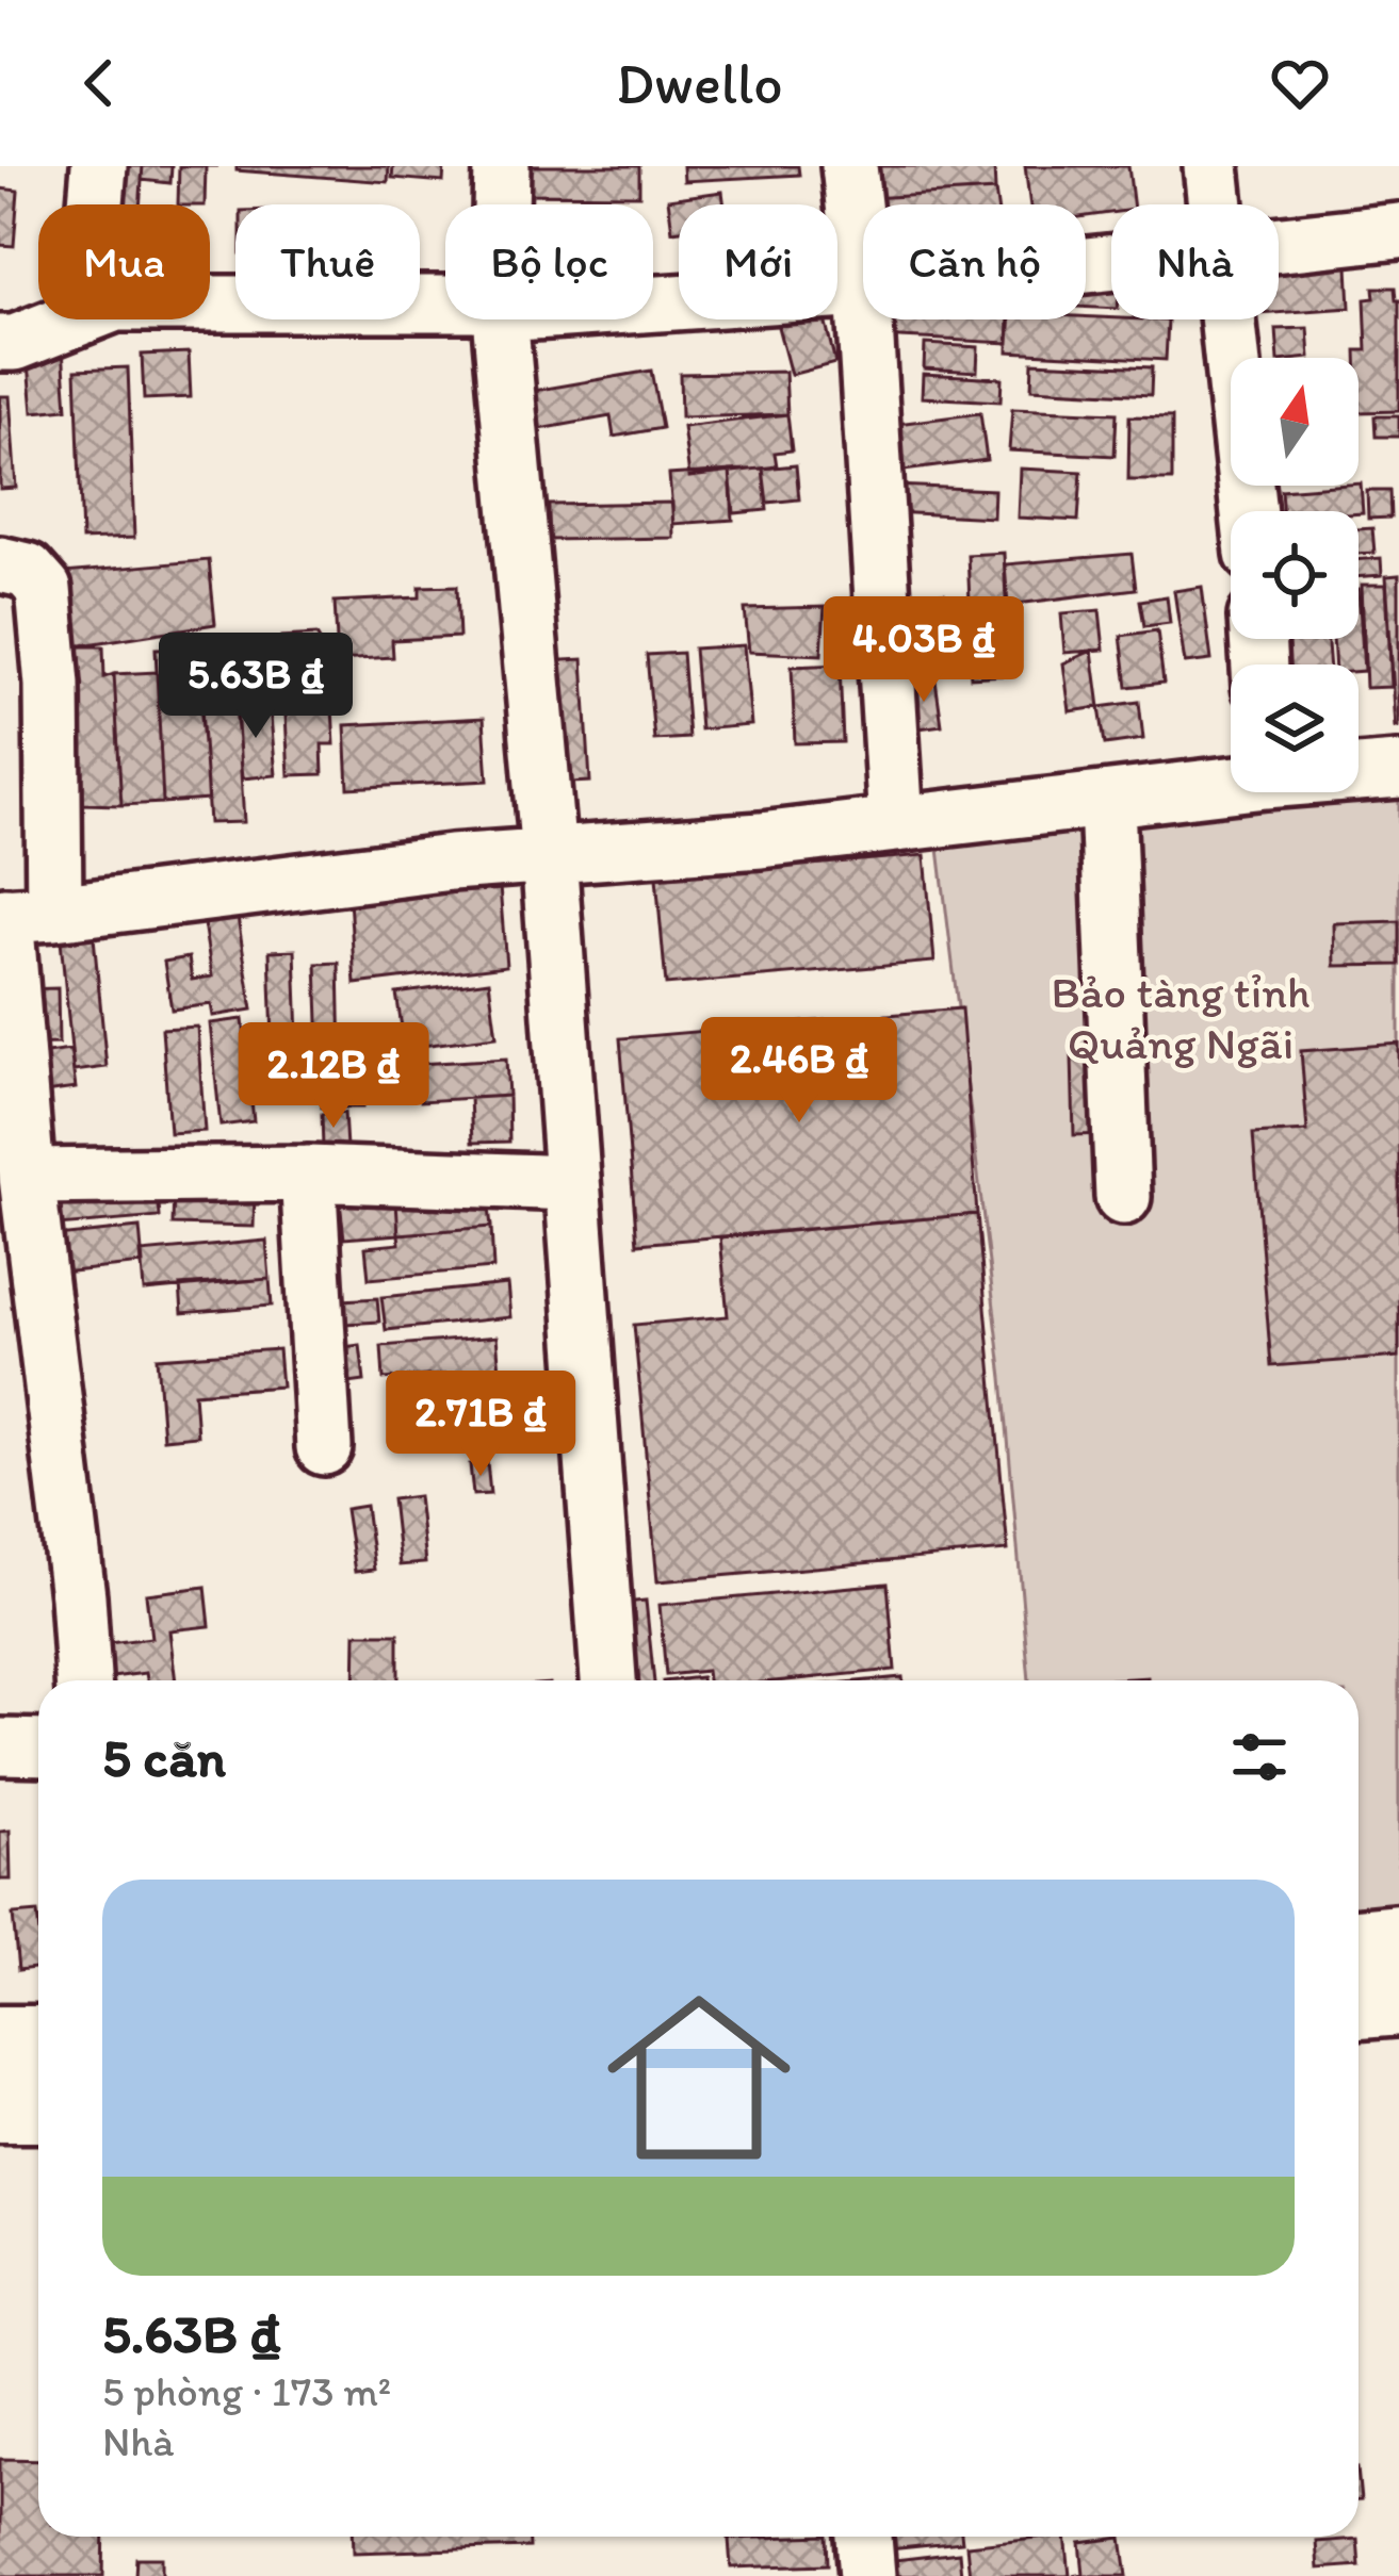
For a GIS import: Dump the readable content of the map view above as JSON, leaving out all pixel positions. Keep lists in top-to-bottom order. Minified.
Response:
{"parks":["Bảo tàng tỉnh Quảng Ngãi"],"north":"top","page":{"header":"Dwello","chip":["Mua","Thuê","Bộ lọc","Mới","Căn hộ","Nhà"],"price":["4.03B ₫","5.63B ₫","2.46B ₫","2.12B ₫","2.71B ₫"],"heading":"5 căn","list":[{"name":"5.63B ₫","note":"5 phòng · 173 m² · Nhà"}]}}
